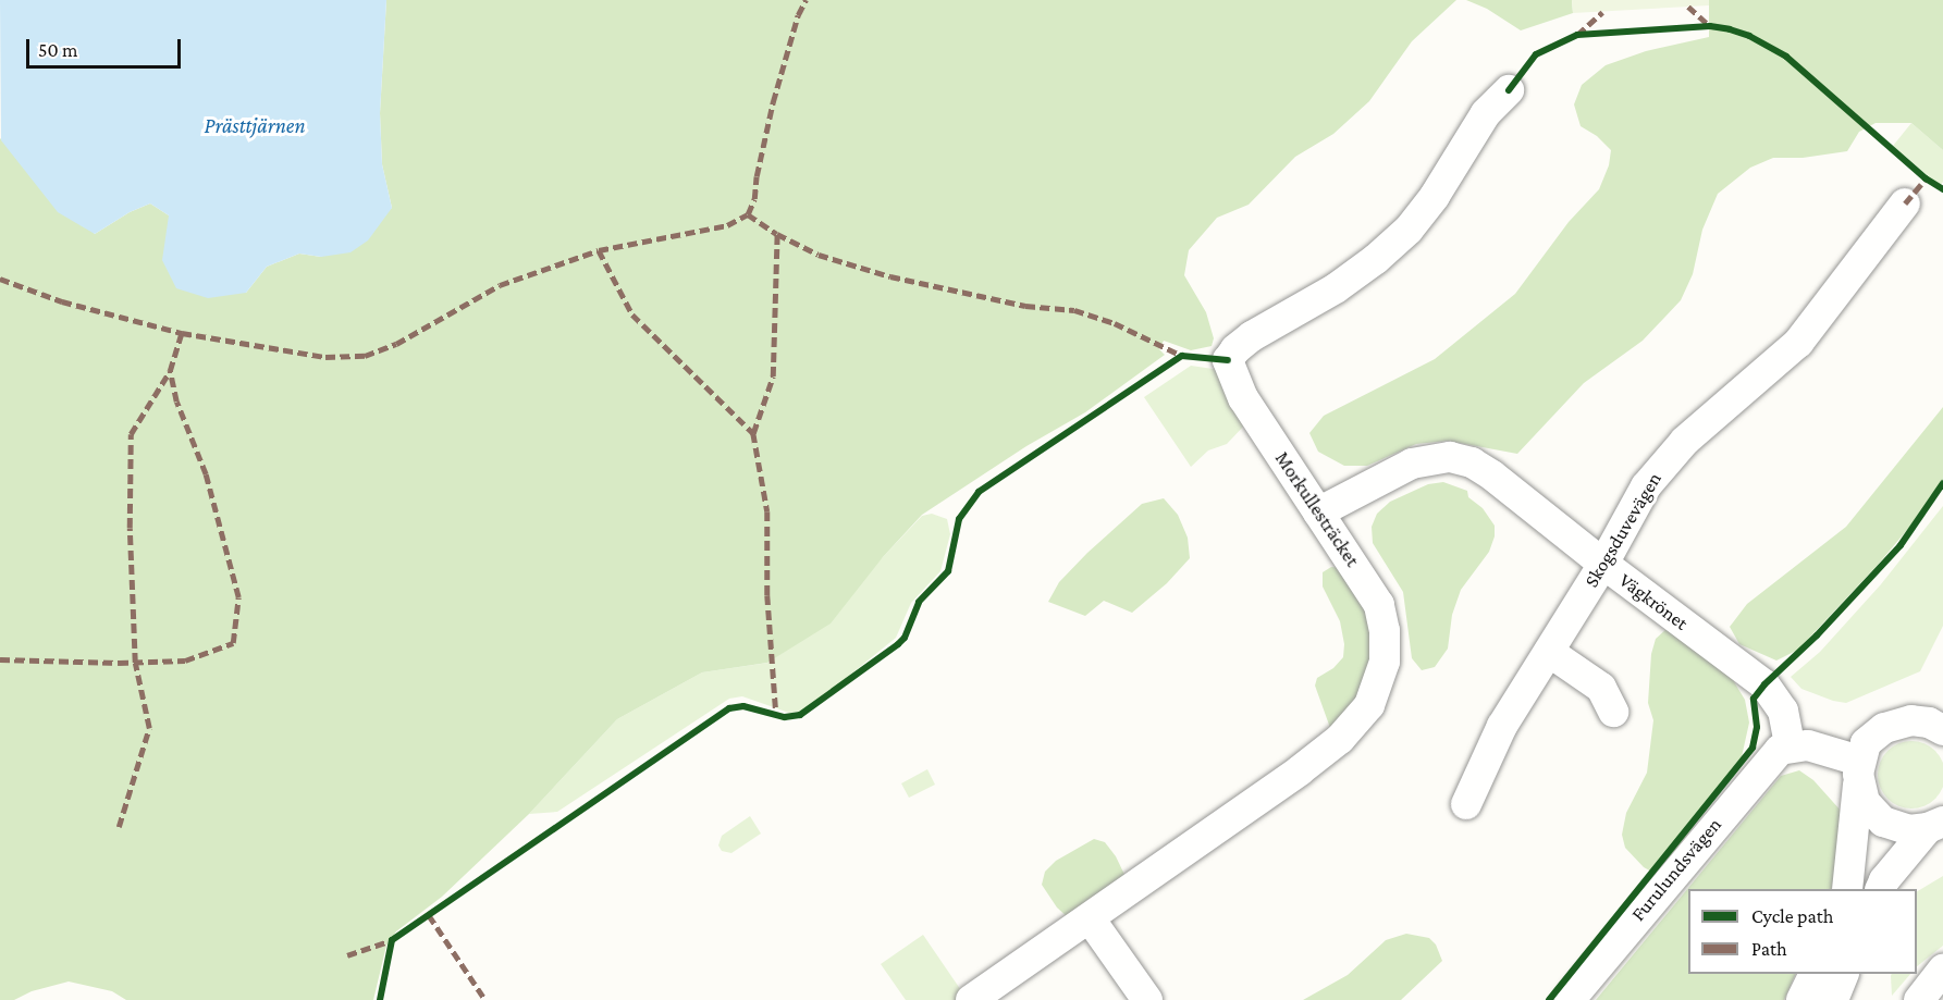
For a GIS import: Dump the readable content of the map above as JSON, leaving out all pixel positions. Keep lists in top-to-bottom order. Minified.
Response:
{"streets":{"street":["Morkullesträcket","Skogsduvevägen","Vägkrönet","Furulundsvägen"]},"crossings":[["Morkullesträcket","Vägkrönet"],["Skogsduvevägen","Vägkrönet"],["Vägkrönet","Furulundsvägen"]],"water":["Prästtjärnen"],"legend":["Cycle path","Path"],"scale_bar":"50 m"}
